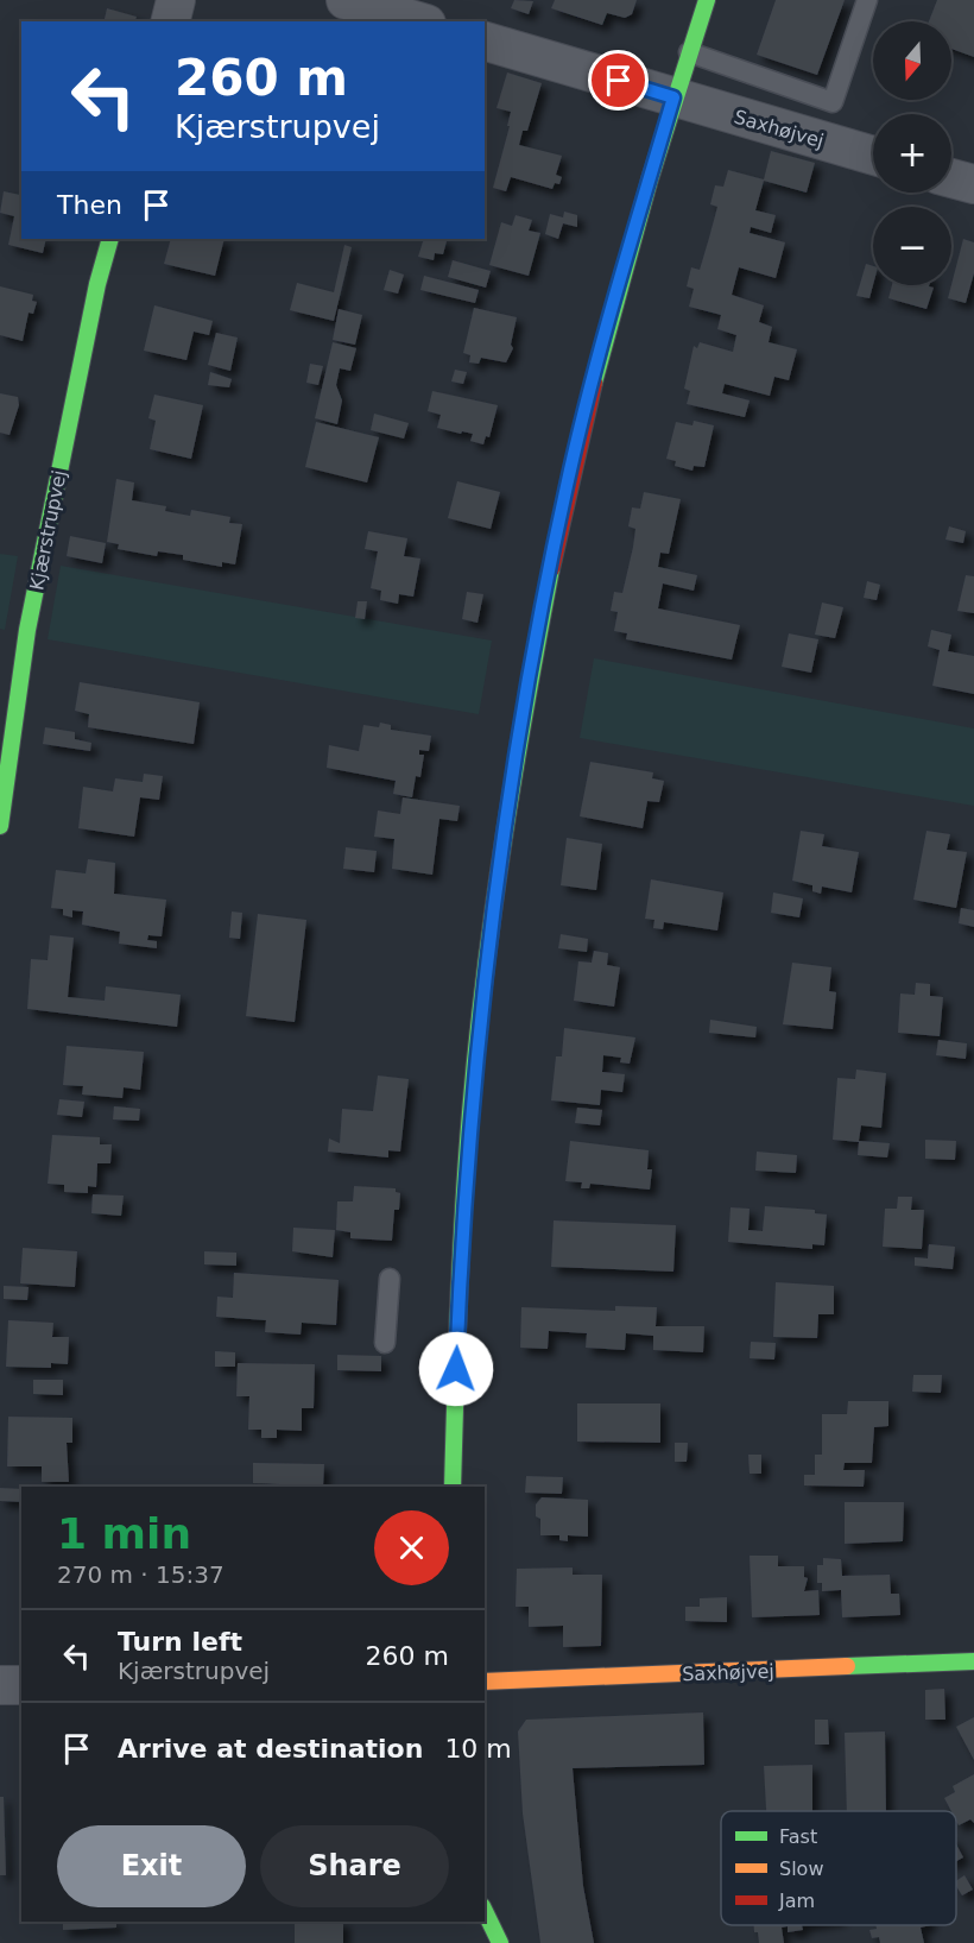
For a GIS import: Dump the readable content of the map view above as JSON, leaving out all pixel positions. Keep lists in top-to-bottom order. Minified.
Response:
{"streets":{"main road":["Saxhøjvej","Kjærstrupvej"]},"legend":["Fast","Slow","Jam"],"north":"bottom","page":{"map_buttons":["+","−"],"turn":["260 m","Kjærstrupvej"],"then":"Then","heading":["1 min","270 m · 15:37"],"list":[{"name":"Turn left","note":"Kjærstrupvej","value":"260 m"},{"name":"Arrive at destination","value":"10 m"}],"buttons":["Exit","Share"]}}
